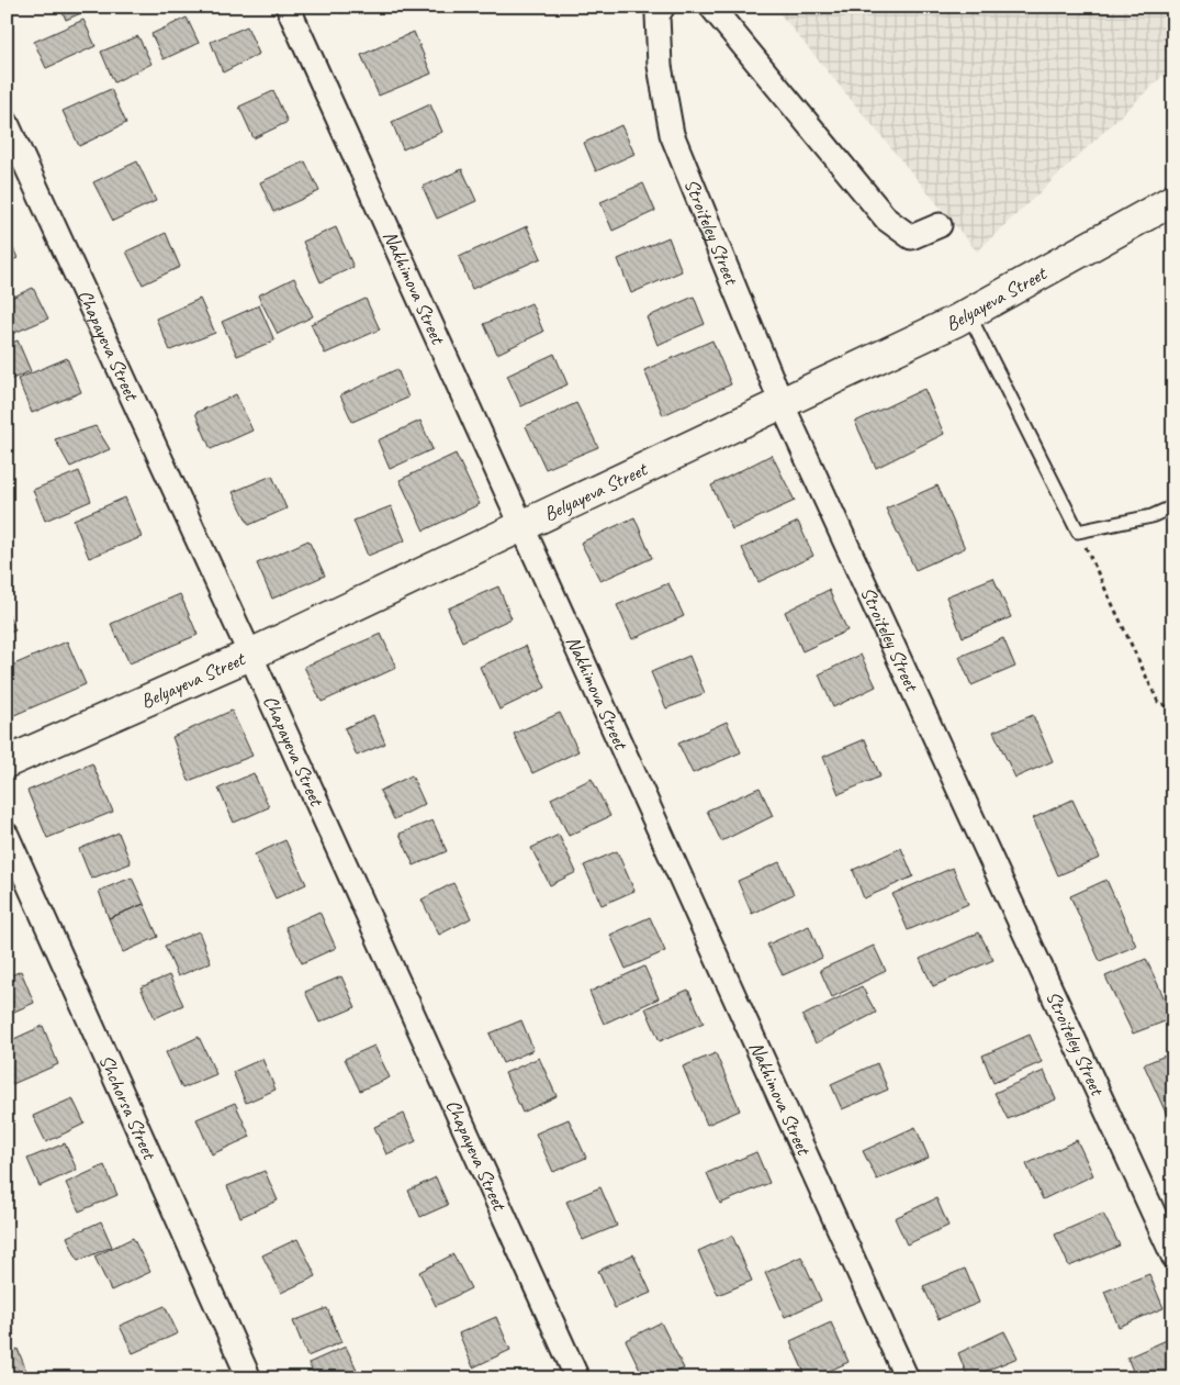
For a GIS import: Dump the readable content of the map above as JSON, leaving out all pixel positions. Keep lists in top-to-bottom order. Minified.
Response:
{"streets":{"main road":["Belyayeva Street"],"street":["Stroiteley Street","Nakhimova Street","Chapayeva Street","Shchorsa Street"]},"crossings":[["Stroiteley Street","Belyayeva Street"],["Nakhimova Street","Belyayeva Street"],["Belyayeva Street","Chapayeva Street"]]}
